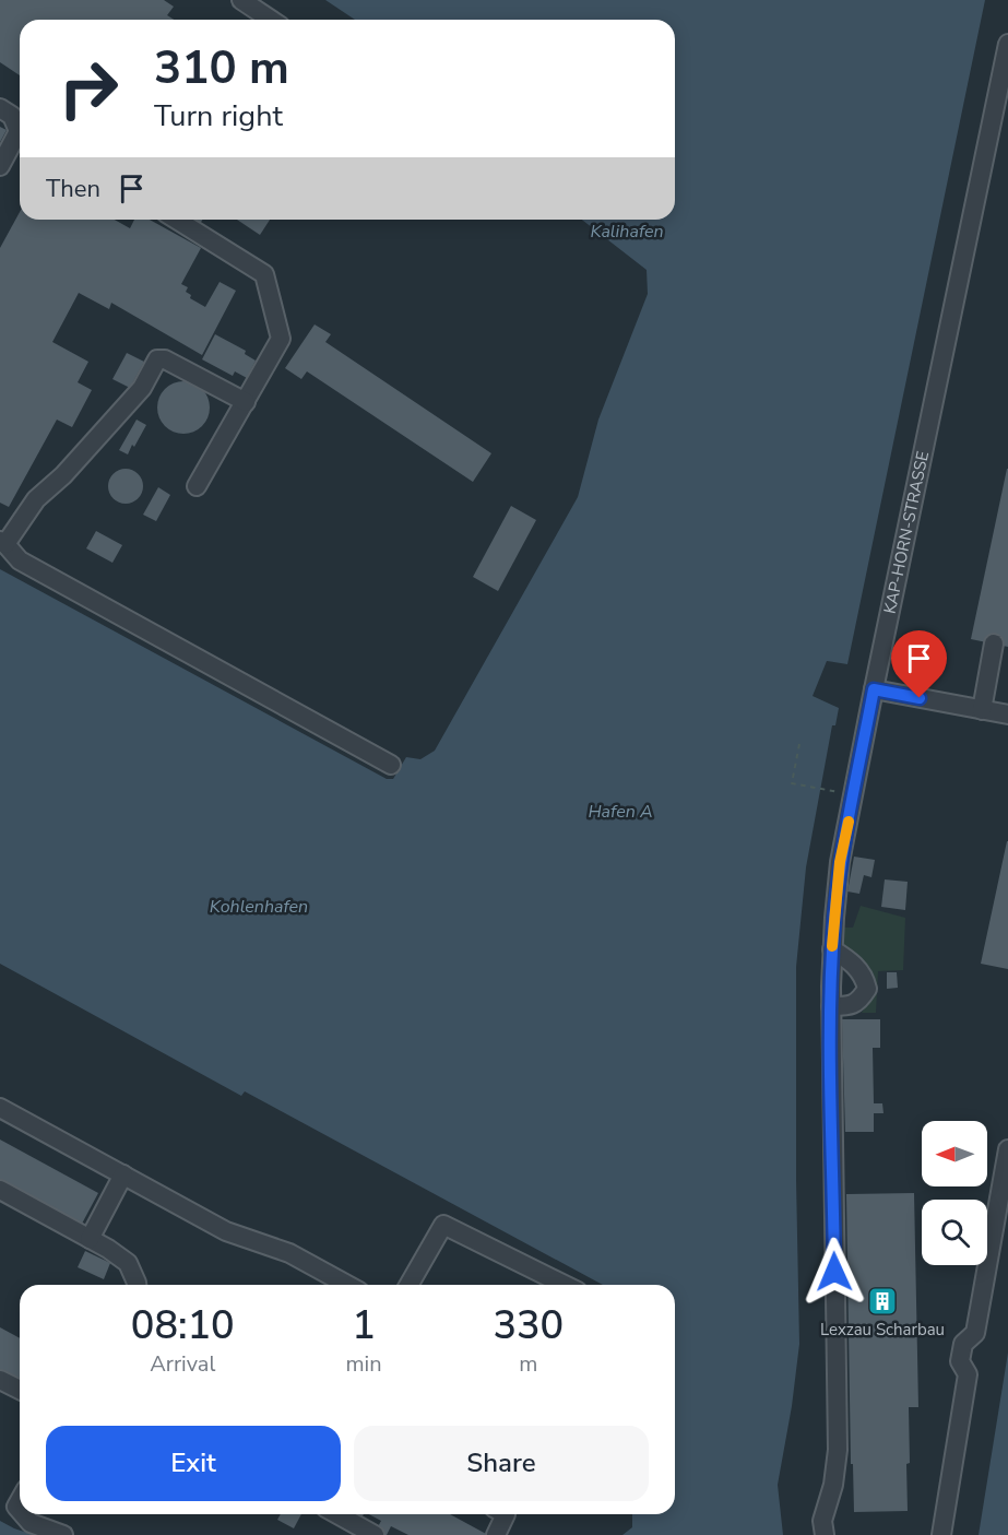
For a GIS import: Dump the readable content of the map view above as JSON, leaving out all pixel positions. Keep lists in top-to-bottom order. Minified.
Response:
{"streets":{"street":["KAP-HORN-STRASSE"]},"water":["Kalihafen","Hafen A","Kohlenhafen"],"places":{"building":["Lexzau Scharbau"]},"north":"left","page":{"turn":["310 m","Turn right"],"then":"Then","eta":["08:10","Arrival","1","min","330","m"],"buttons":["Exit","Share"]}}
